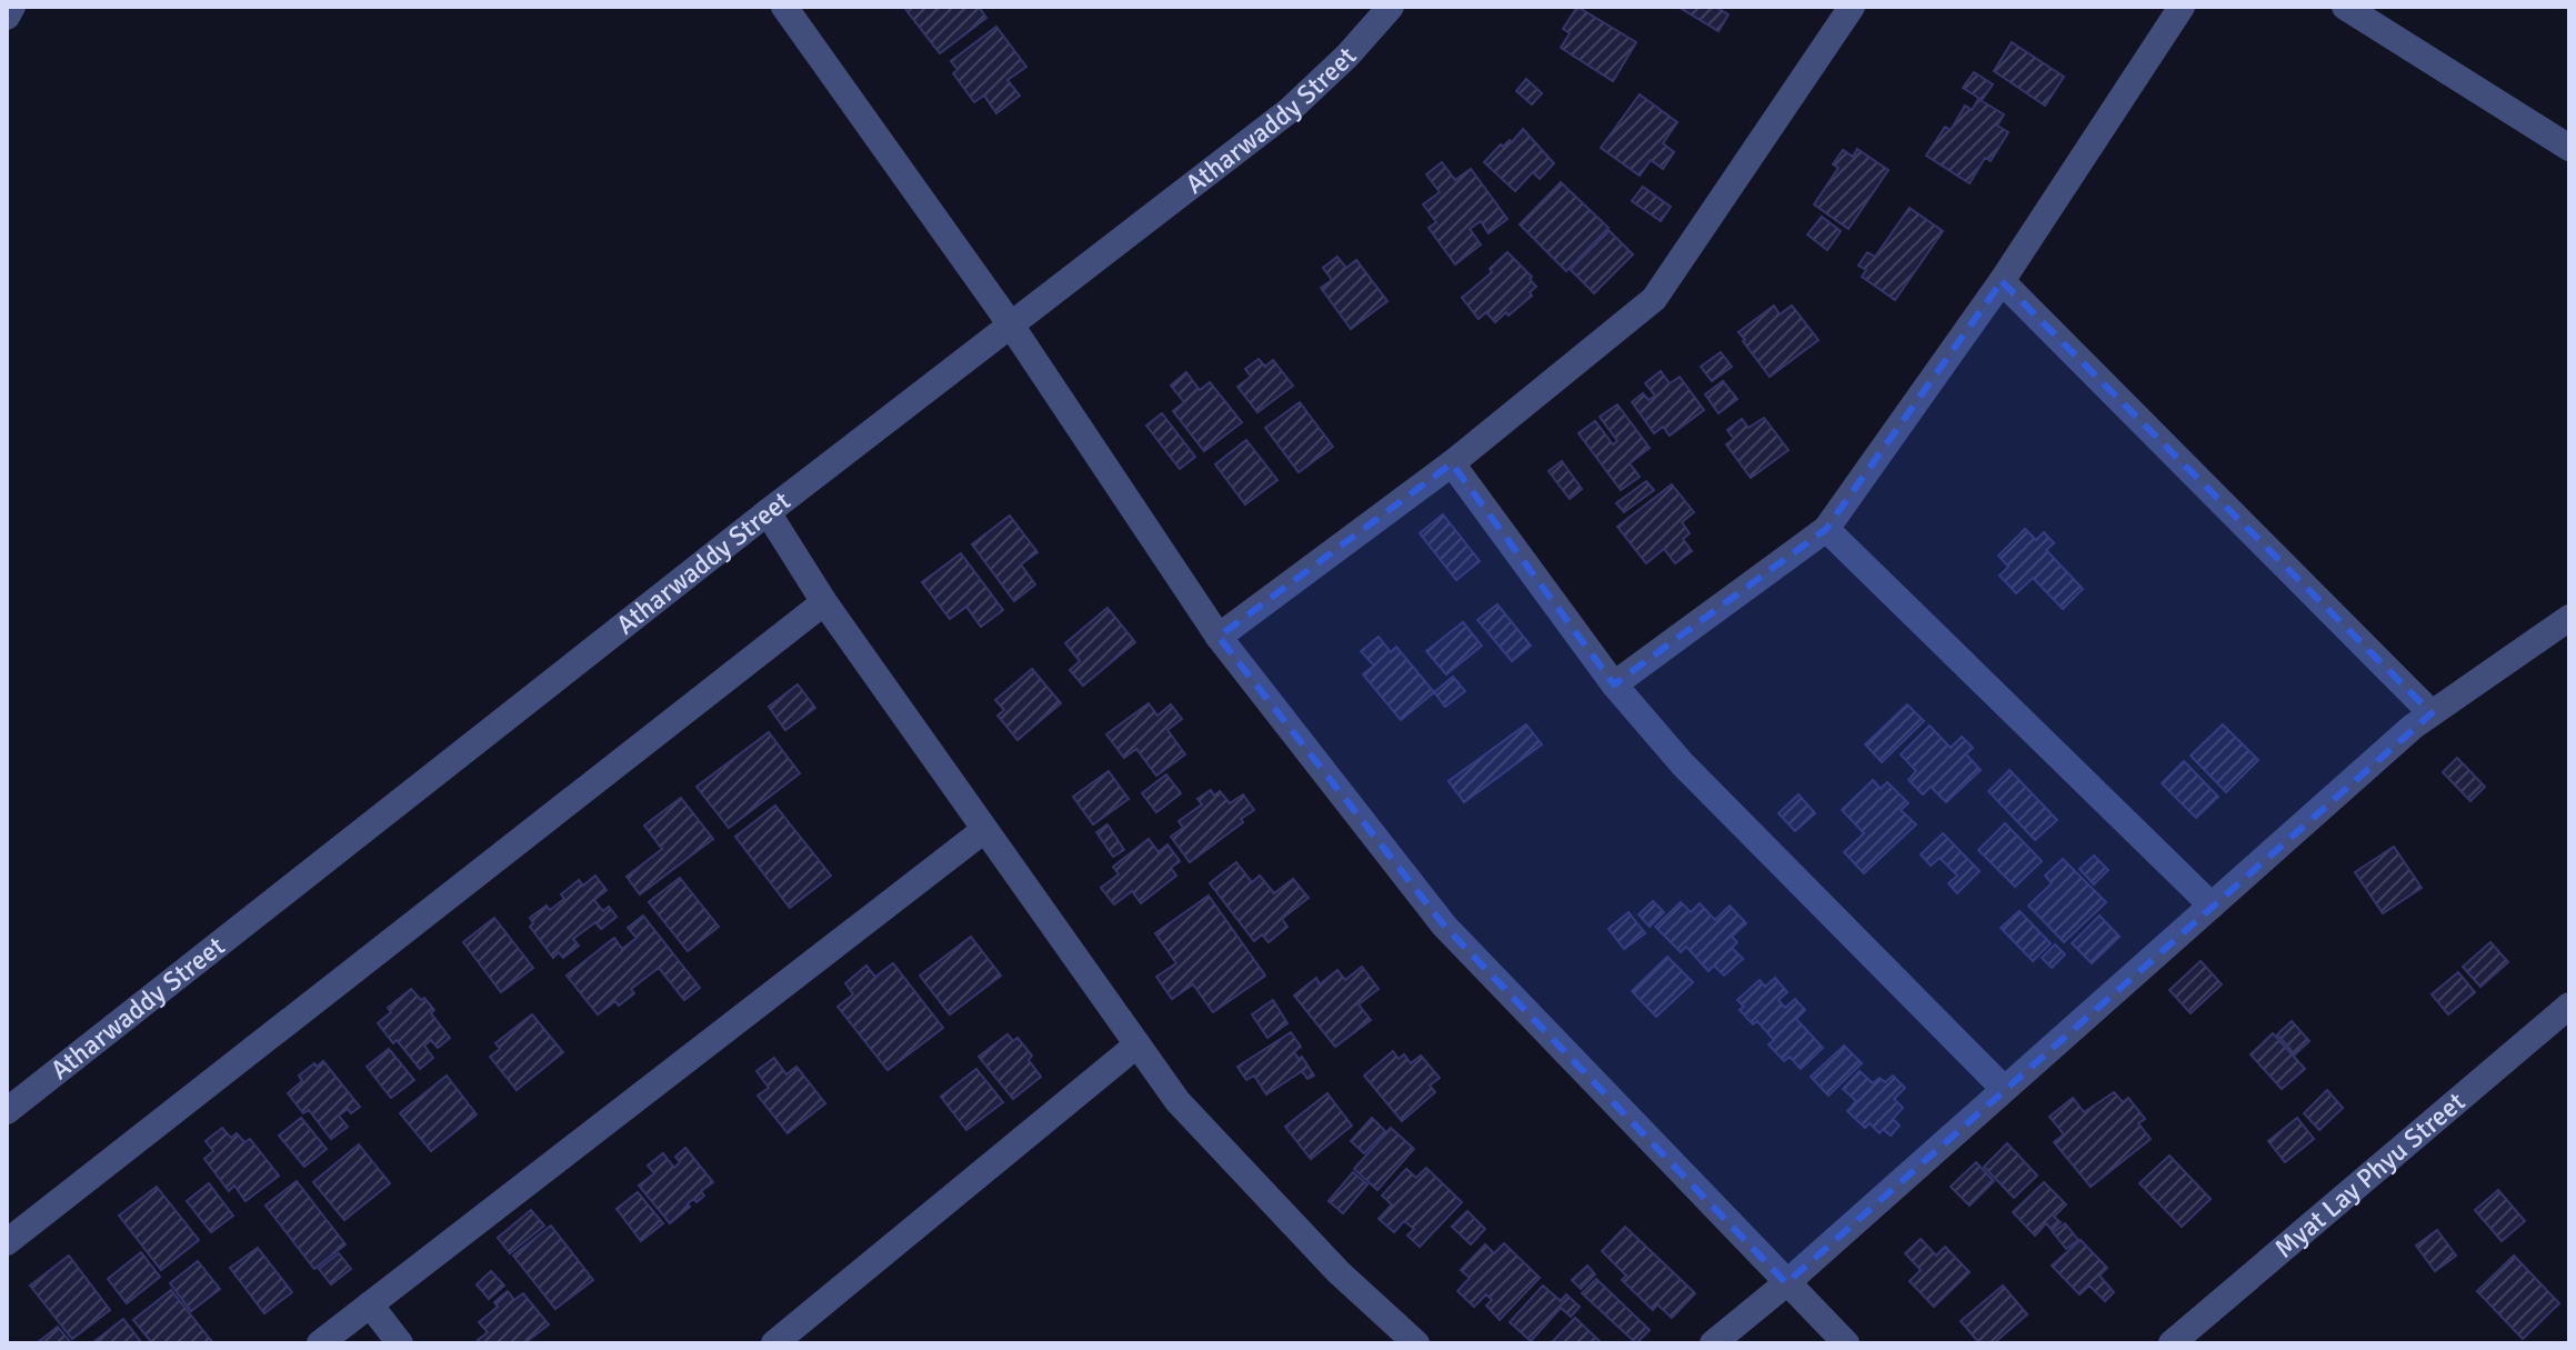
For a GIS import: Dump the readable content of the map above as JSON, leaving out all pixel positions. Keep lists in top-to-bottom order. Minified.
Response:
{"streets":{"street":["Atharwaddy Street","Myat Lay Phyu Street"]}}
